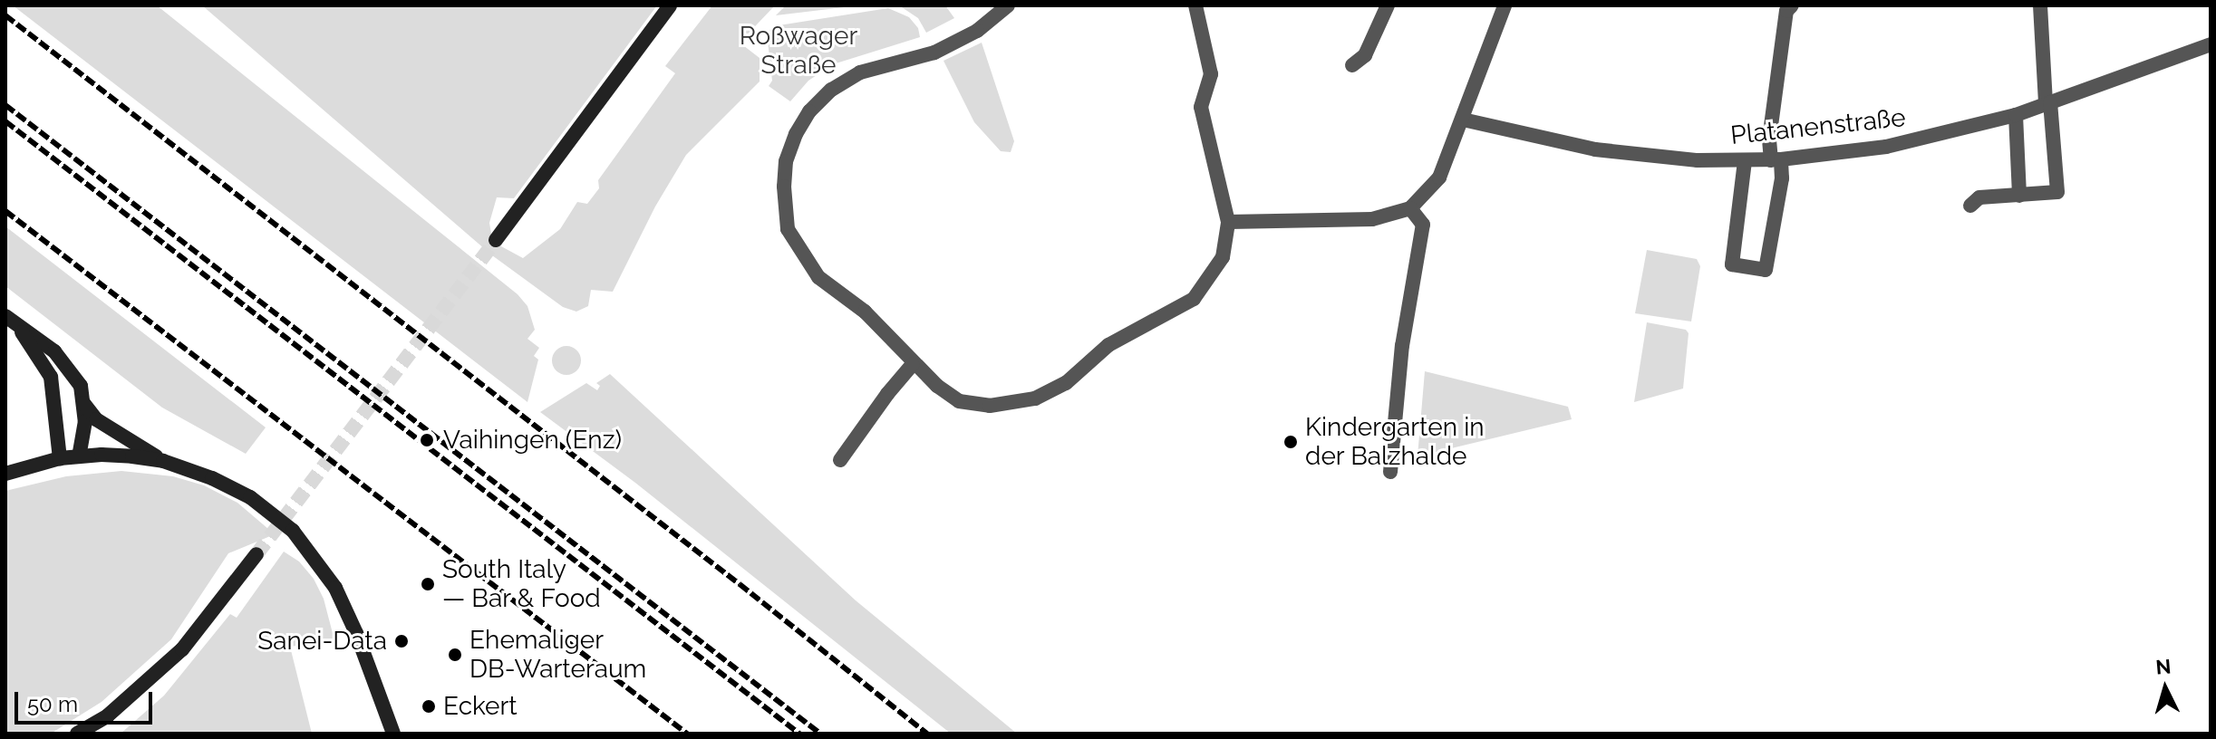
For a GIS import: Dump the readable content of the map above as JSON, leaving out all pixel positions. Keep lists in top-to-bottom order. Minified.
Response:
{"streets":{"street":["Platanenstraße"]},"parks":["Roßwager Straße"],"places":["Vaihingen (Enz)","Kindergarten in der Balzhalde","South Italy — Bar & Food","Sanei-Data","Ehemaliger DB-Warteraum","Eckert"],"scale_bar":"50 m","north":"top"}
